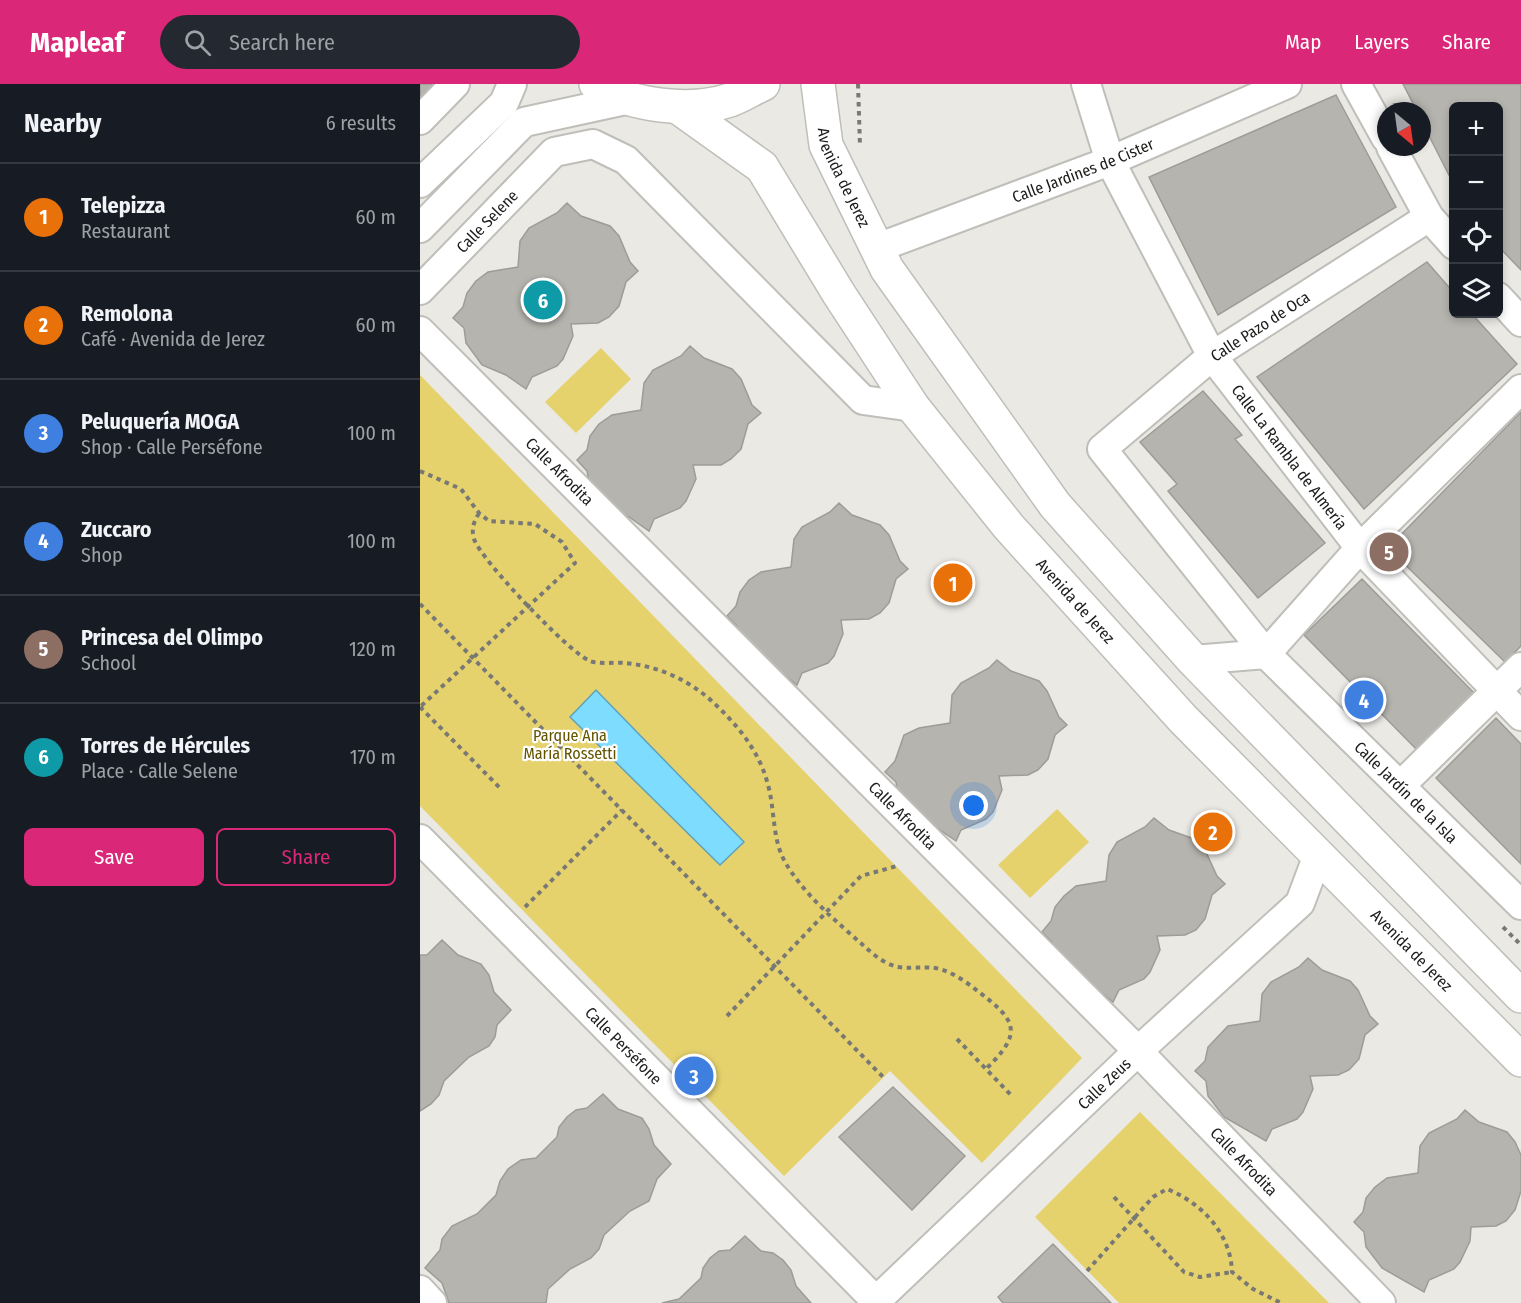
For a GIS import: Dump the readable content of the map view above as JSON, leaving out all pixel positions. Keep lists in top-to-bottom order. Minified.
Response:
{"streets":{"main road":["Avenida de Jerez"],"street":["Calle Jardines de Cister","Calle Selene","Calle Pazo de Oca","Calle La Rambla de Almería","Calle Afrodita","Calle Jardín de la Isla","Calle Perséfone","Calle Zeus"]},"crossings":[["Calle Jardines de Cister","Avenida de Jerez"],["Calle Jardines de Cister","Calle La Rambla de Almería"],["Avenida de Jerez","Calle Selene"],["Avenida de Jerez","Calle Zeus"],["Calle Pazo de Oca","Calle La Rambla de Almería"],["Calle Pazo de Oca","Calle Jardín de la Isla"],["Calle Afrodita","Calle Zeus"],["Calle Perséfone","Calle Zeus"]],"parks":["Parque Ana María Rossetti"],"north":"bottom right","page":{"header":"Mapleaf","search":"Search here","nav":["Map","Layers","Share"],"heading":["Nearby","6 results"],"map_buttons":["+","−"],"list":[{"mark":"1","name":"Telepizza","note":"Restaurant","value":"60 m"},{"mark":"2","name":"Remolona","note":"Café · Avenida de Jerez","value":"60 m"},{"mark":"3","name":"Peluquería MOGA","note":"Shop · Calle Perséfone","value":"100 m"},{"mark":"4","name":"Zuccaro","note":"Shop","value":"100 m"},{"mark":"5","name":"Princesa del Olimpo","note":"School","value":"120 m"},{"mark":"6","name":"Torres de Hércules","note":"Place · Calle Selene","value":"170 m"}],"pins":["6","5","1","4","2","3"],"buttons":["Save","Share"]}}
